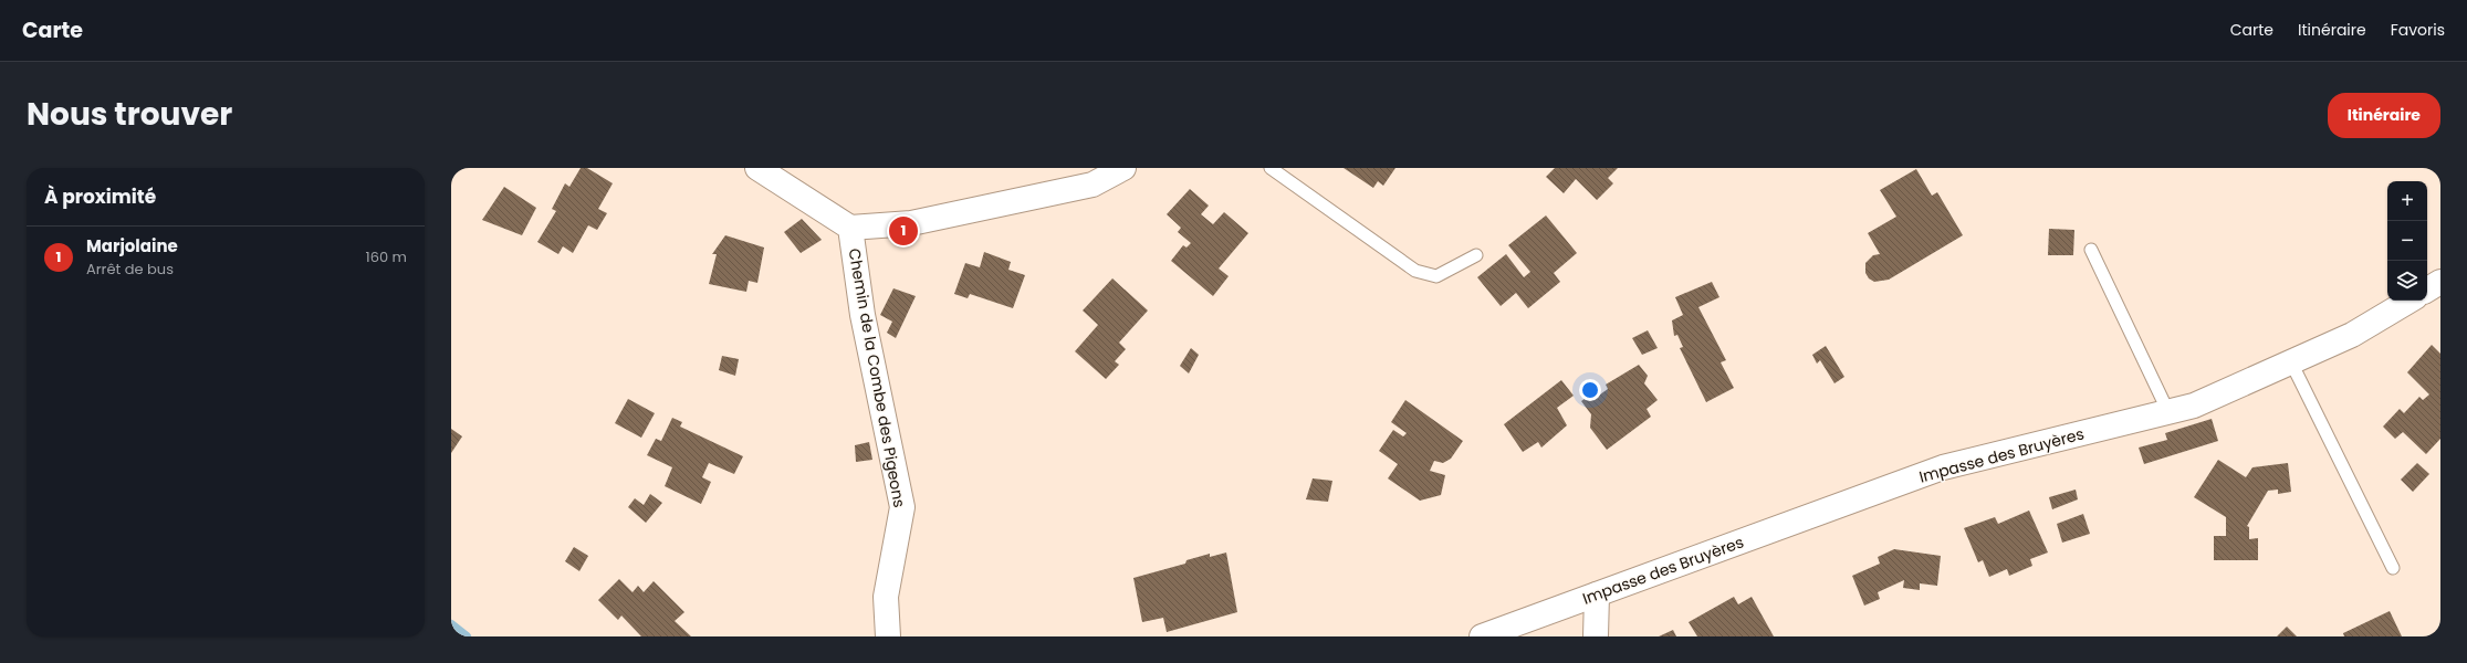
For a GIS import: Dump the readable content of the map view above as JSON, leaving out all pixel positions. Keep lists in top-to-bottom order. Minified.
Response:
{"streets":{"street":["Chemin de la Combe des Pigeons","Impasse des Bruyères"]},"page":{"header":"Carte","nav":["Carte","Itinéraire","Favoris"],"title":"Nous trouver","buttons":"Itinéraire","heading":"À proximité","map_buttons":["+","−"],"pins":"1","list":[{"mark":"1","name":"Marjolaine","note":"Arrêt de bus","value":"160 m"}]}}
